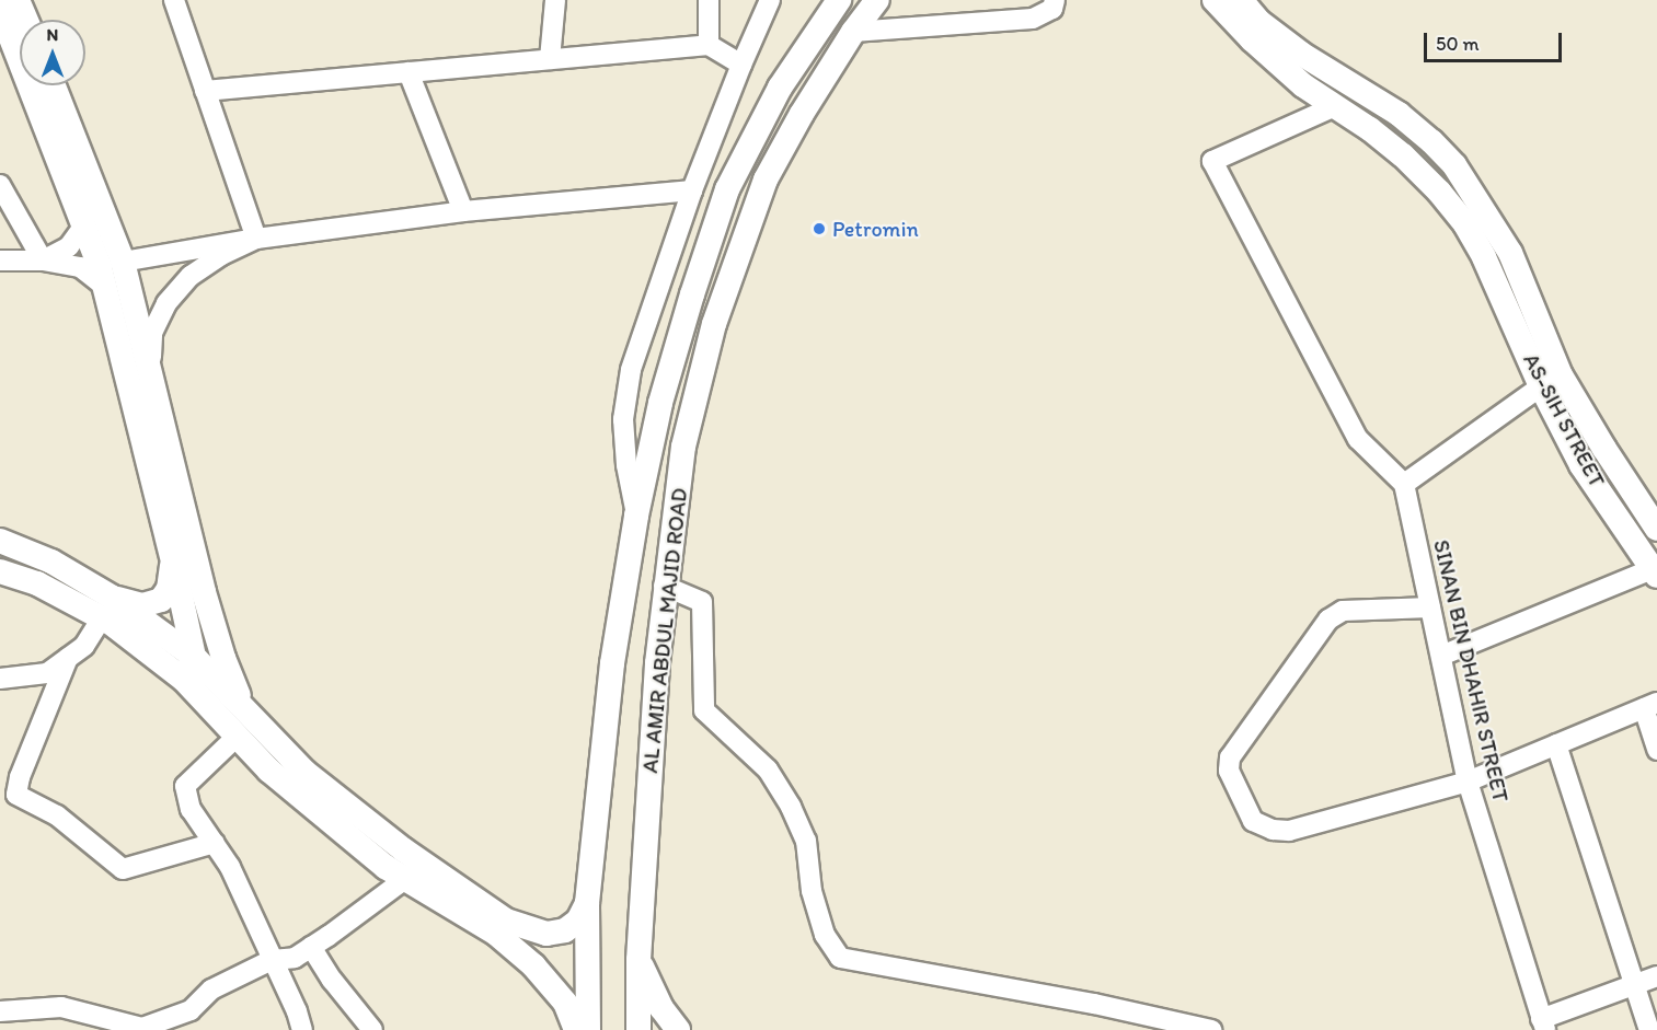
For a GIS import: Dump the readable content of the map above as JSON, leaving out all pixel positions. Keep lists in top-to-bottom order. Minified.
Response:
{"streets":{"main road":["AS-SIH STREET","AL AMIR ABDUL MAJID ROAD"],"street":["SINAN BIN DHAHIR STREET"]},"places":["Petromin"],"scale_bar":"50 m","north":"top"}
